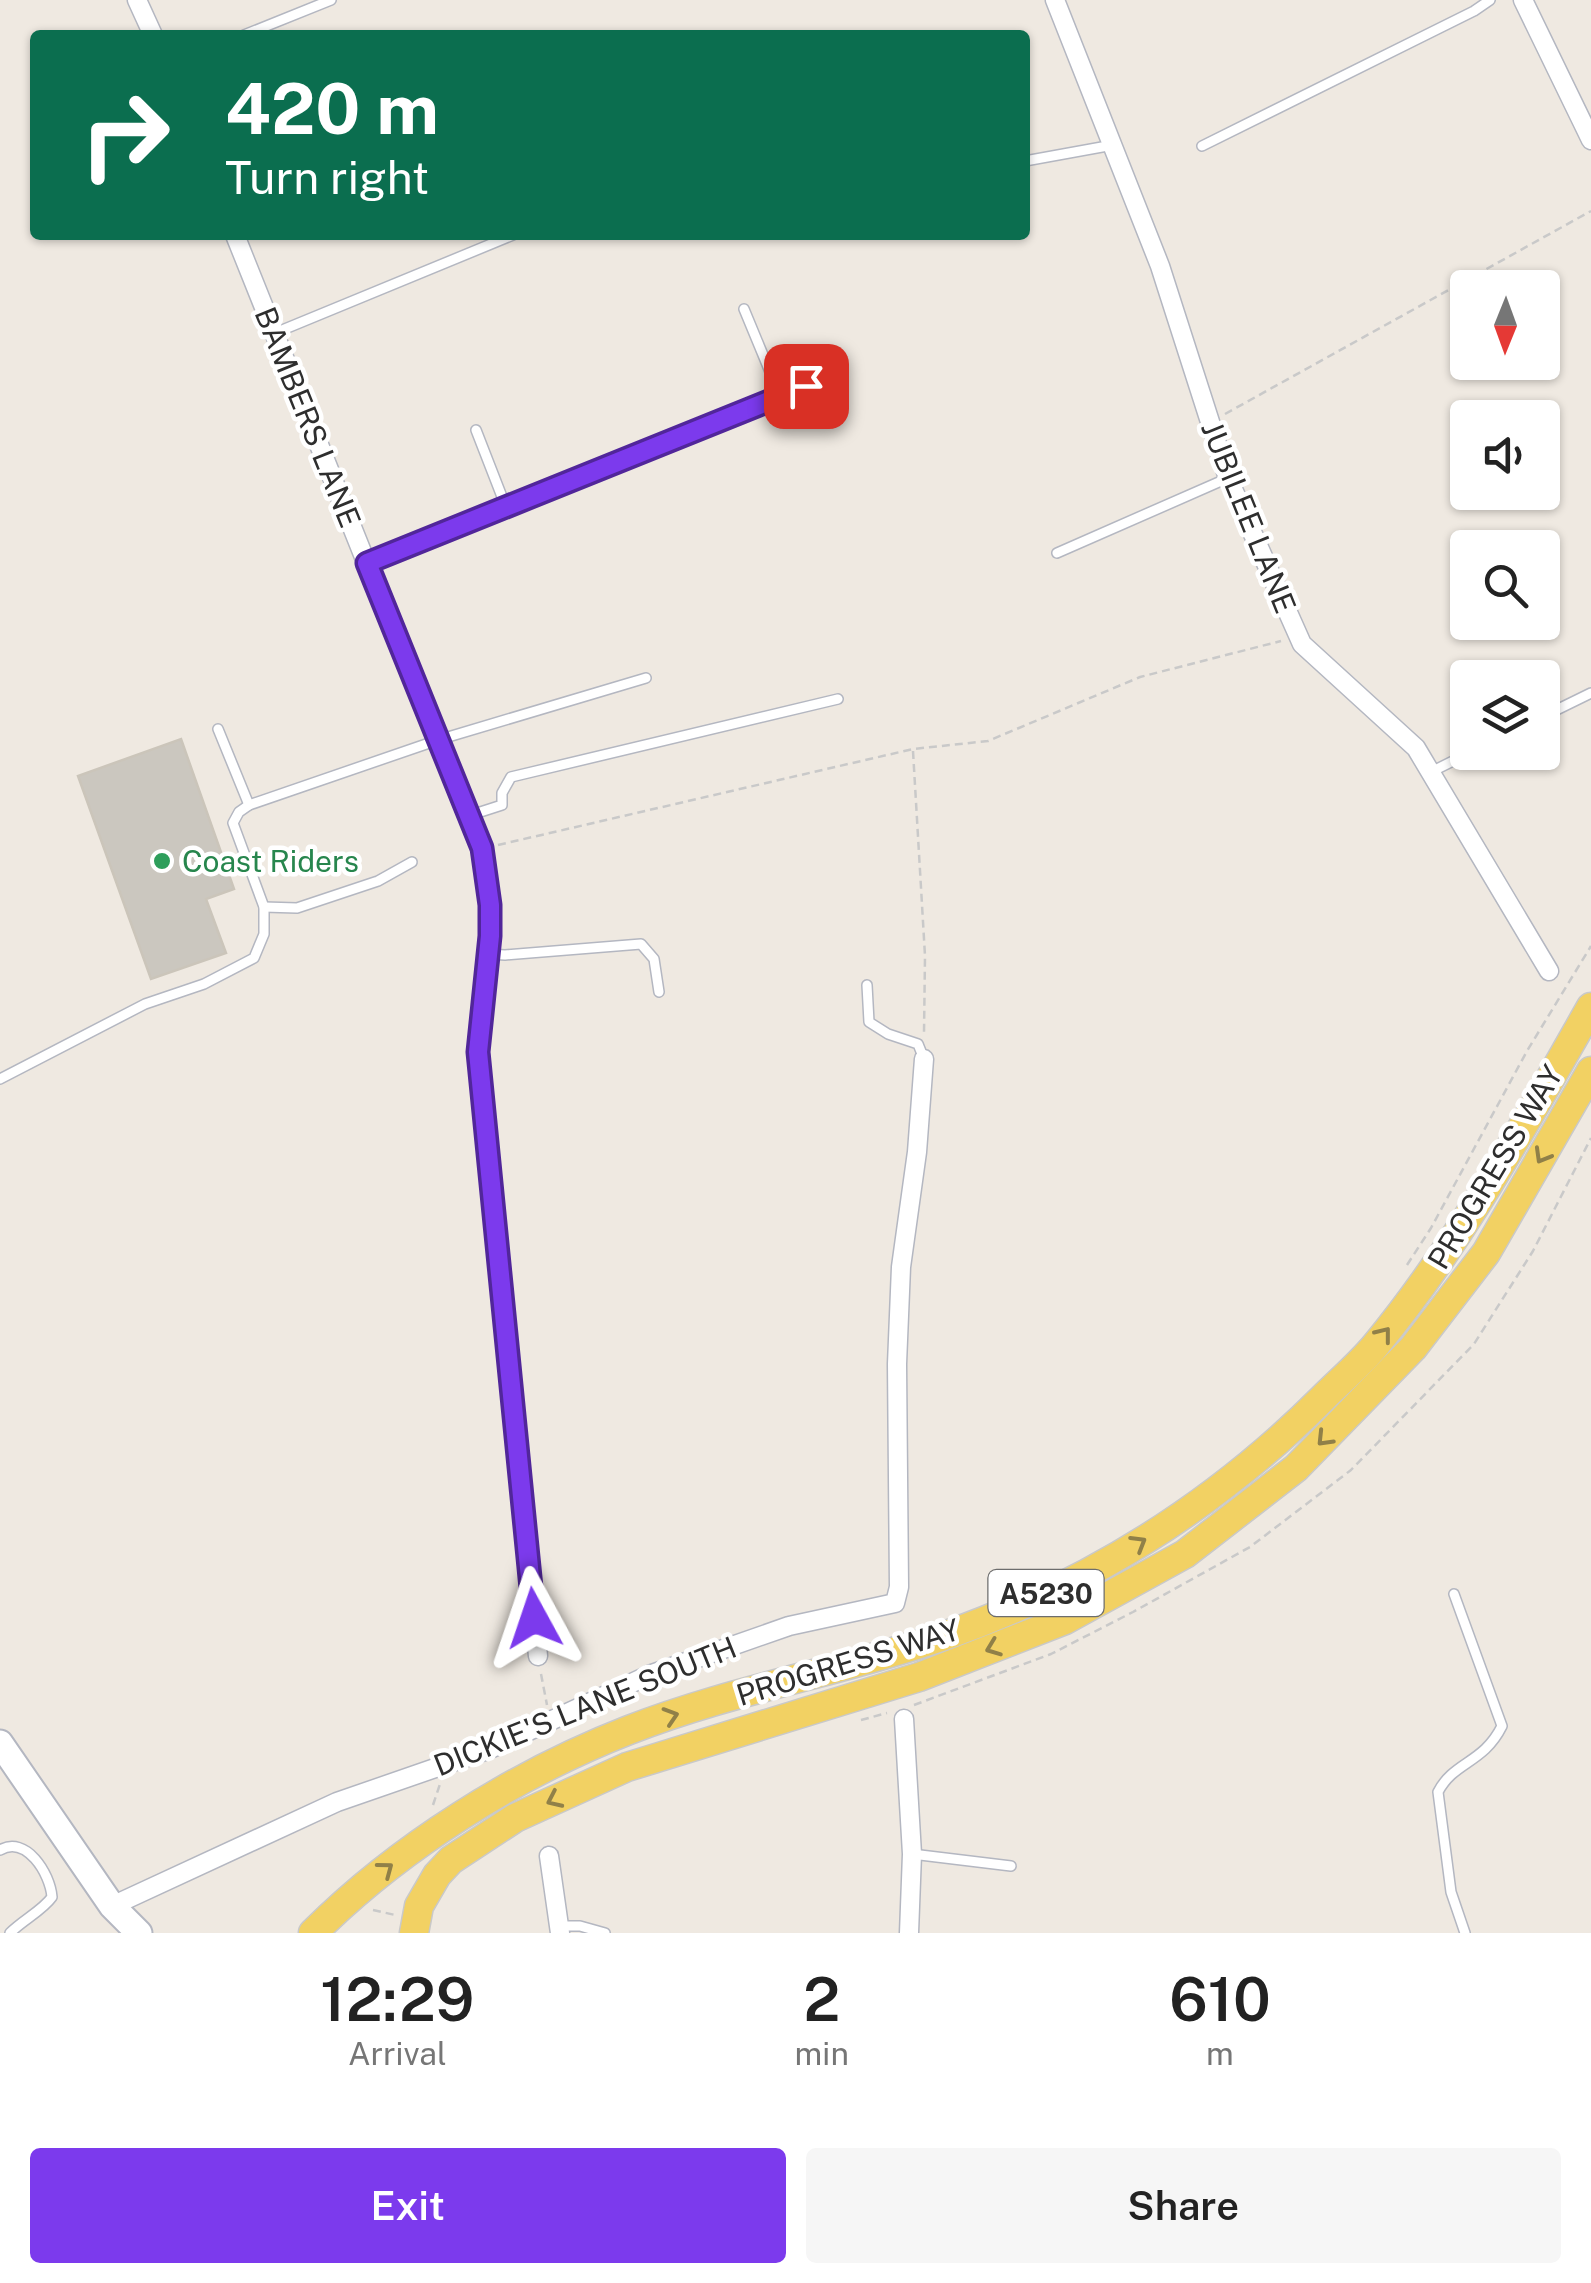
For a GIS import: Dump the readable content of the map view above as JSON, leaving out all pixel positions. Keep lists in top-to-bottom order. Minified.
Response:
{"streets":{"main road":["PROGRESS WAY","A5230"],"street":["BAMBERS LANE","JUBILEE LANE","DICKIE'S LANE SOUTH"]},"places":["Coast Riders"],"north":"bottom","page":{"turn":["420 m","Turn right"],"eta":["12:29","Arrival","2","min","610","m"],"buttons":["Exit","Share"]}}
